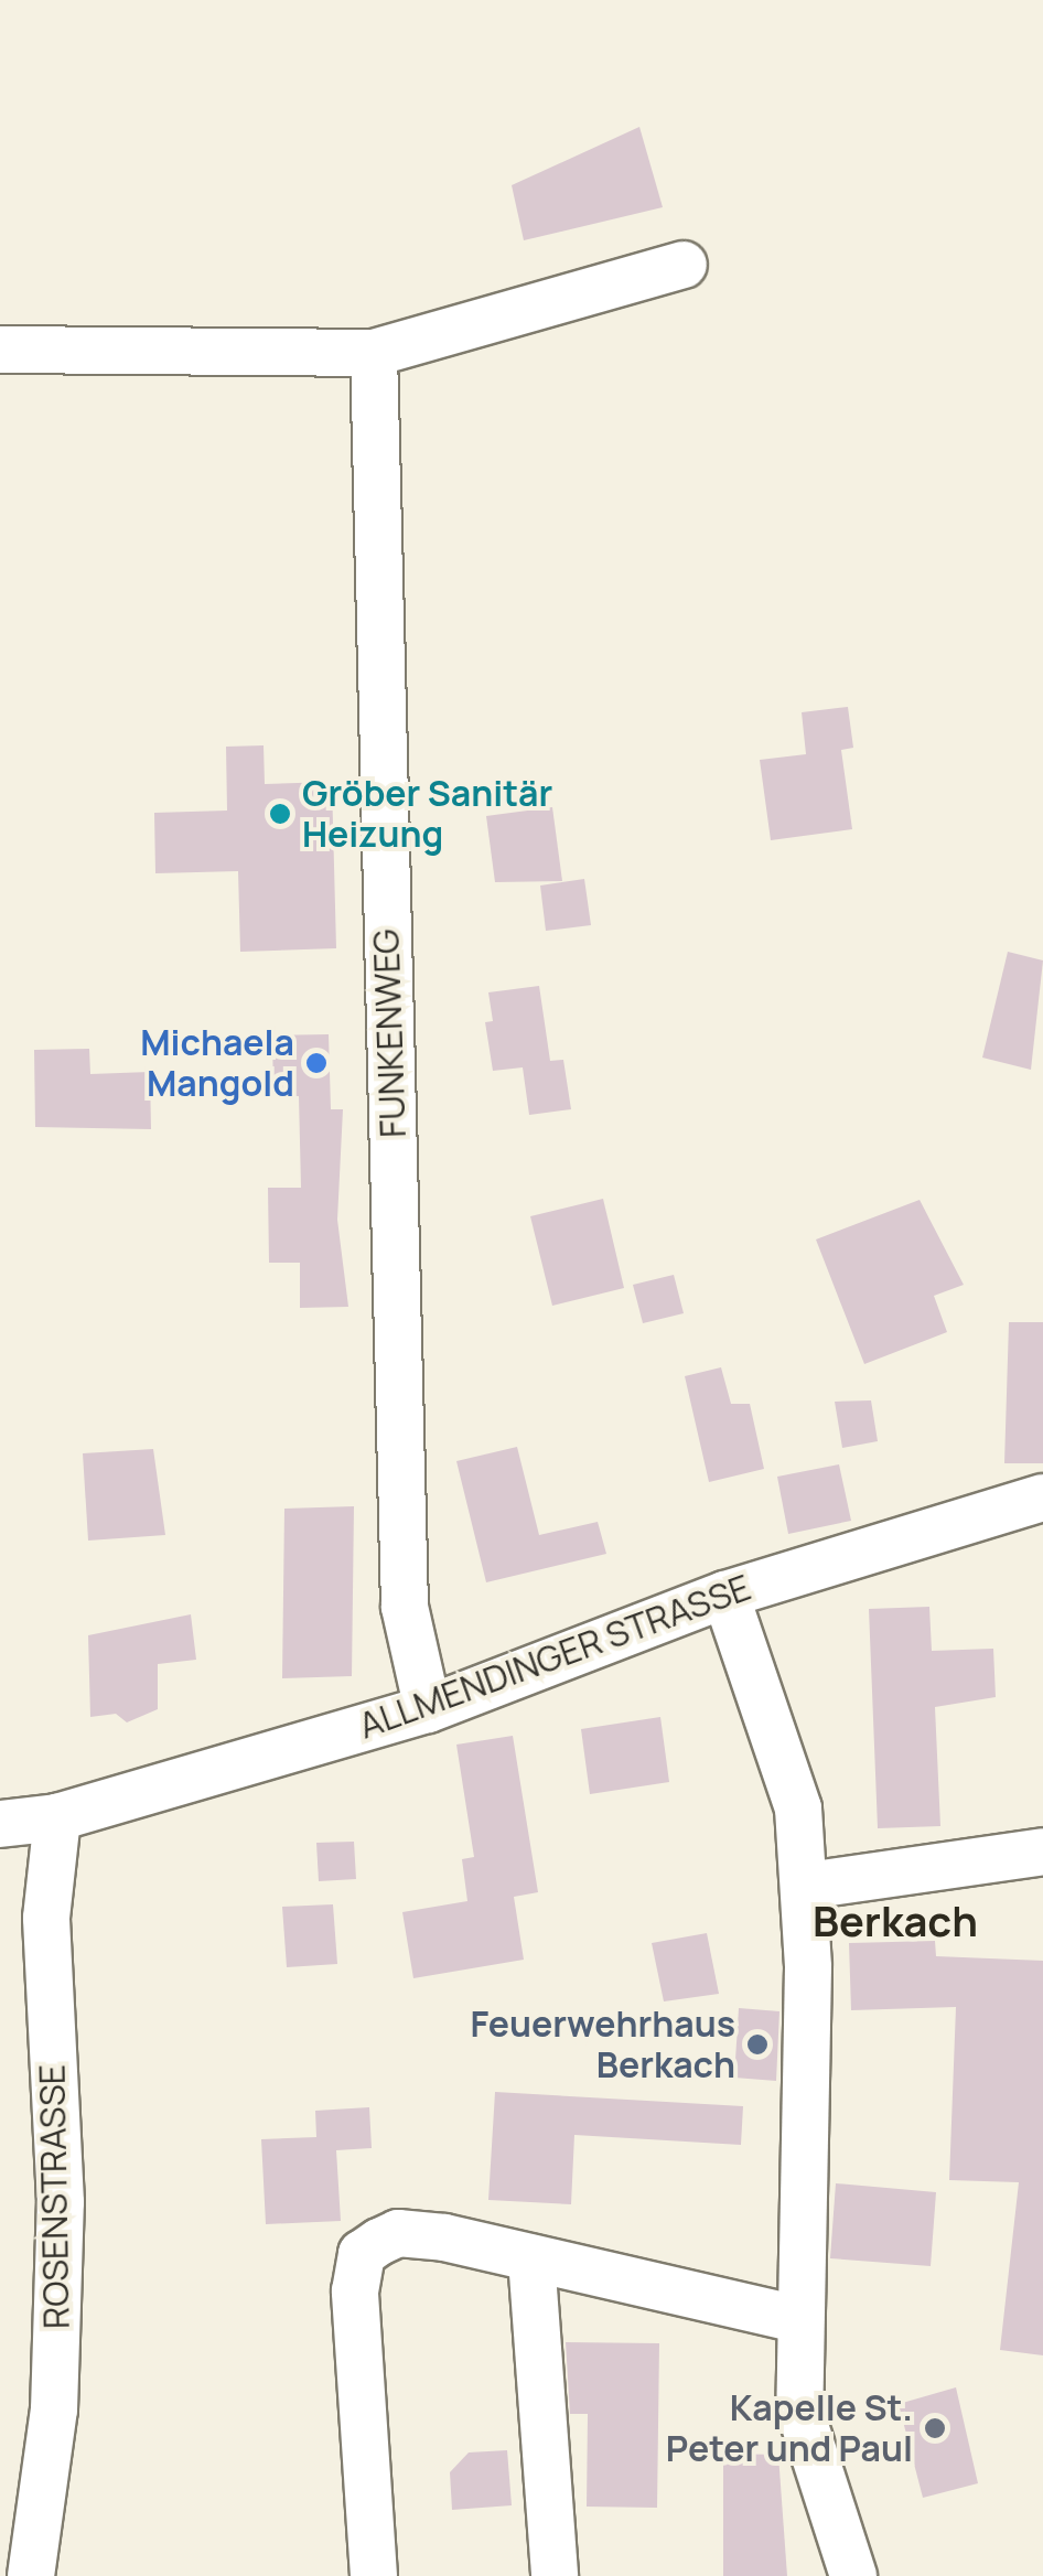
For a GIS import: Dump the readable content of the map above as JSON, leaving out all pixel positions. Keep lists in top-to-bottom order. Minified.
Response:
{"streets":{"street":["FUNKENWEG","ALLMENDINGER STRASSE","ROSENSTRASSE"]},"crossings":[["FUNKENWEG","ALLMENDINGER STRASSE"],["ALLMENDINGER STRASSE","ROSENSTRASSE"]],"districts":["Berkach"],"places":["Gröber Sanitär Heizung","Michaela Mangold","Feuerwehrhaus Berkach","Kapelle St. Peter und Paul"]}
